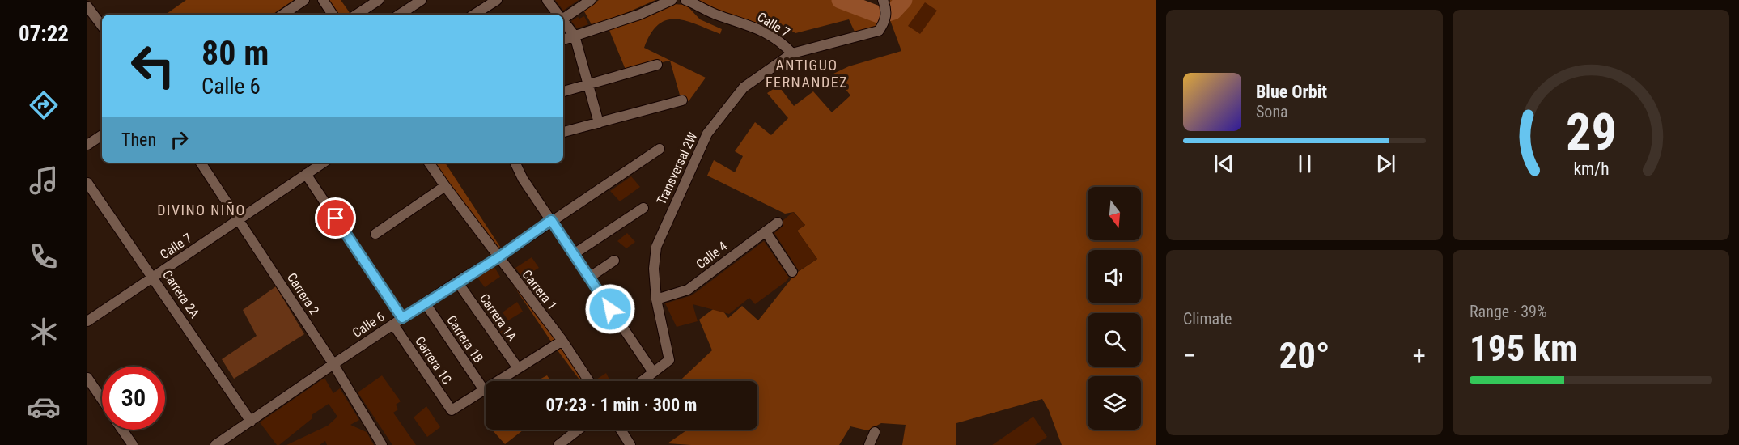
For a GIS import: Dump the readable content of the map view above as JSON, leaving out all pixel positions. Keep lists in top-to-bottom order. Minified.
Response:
{"streets":{"street":["Calle 7","Transversal 2W","Calle 4","Carrera 1","Carrera 2A","Carrera 2","Carrera 1A","Calle 6","Carrera 1B","Carrera 1C"]},"crossings":[["Calle 7","Transversal 2W"],["Calle 7","Carrera 2A"],["Calle 7","Carrera 2"],["Transversal 2W","Calle 4"],["Carrera 1","Calle 6"],["Carrera 2A","Calle 6"],["Carrera 2","Calle 6"],["Carrera 1A","Calle 6"],["Calle 6","Carrera 1B"],["Calle 6","Carrera 1C"],["Carrera 1B","Carrera 1C"]],"districts":["ANTIGUO FERNANDEZ","DIVINO NIÑO"],"north":"bottom","page":{"tabs":"07:22","turn":["80 m","Calle 6"],"song":["Blue Orbit","Sona"],"then":"Then","tile":["Climate",["Range · 39%","195 km"]],"heat":["−","20°","+"],"limit":"30","trip":"07:23 · 1 min · 300 m","gauge":["29","km/h"]}}
